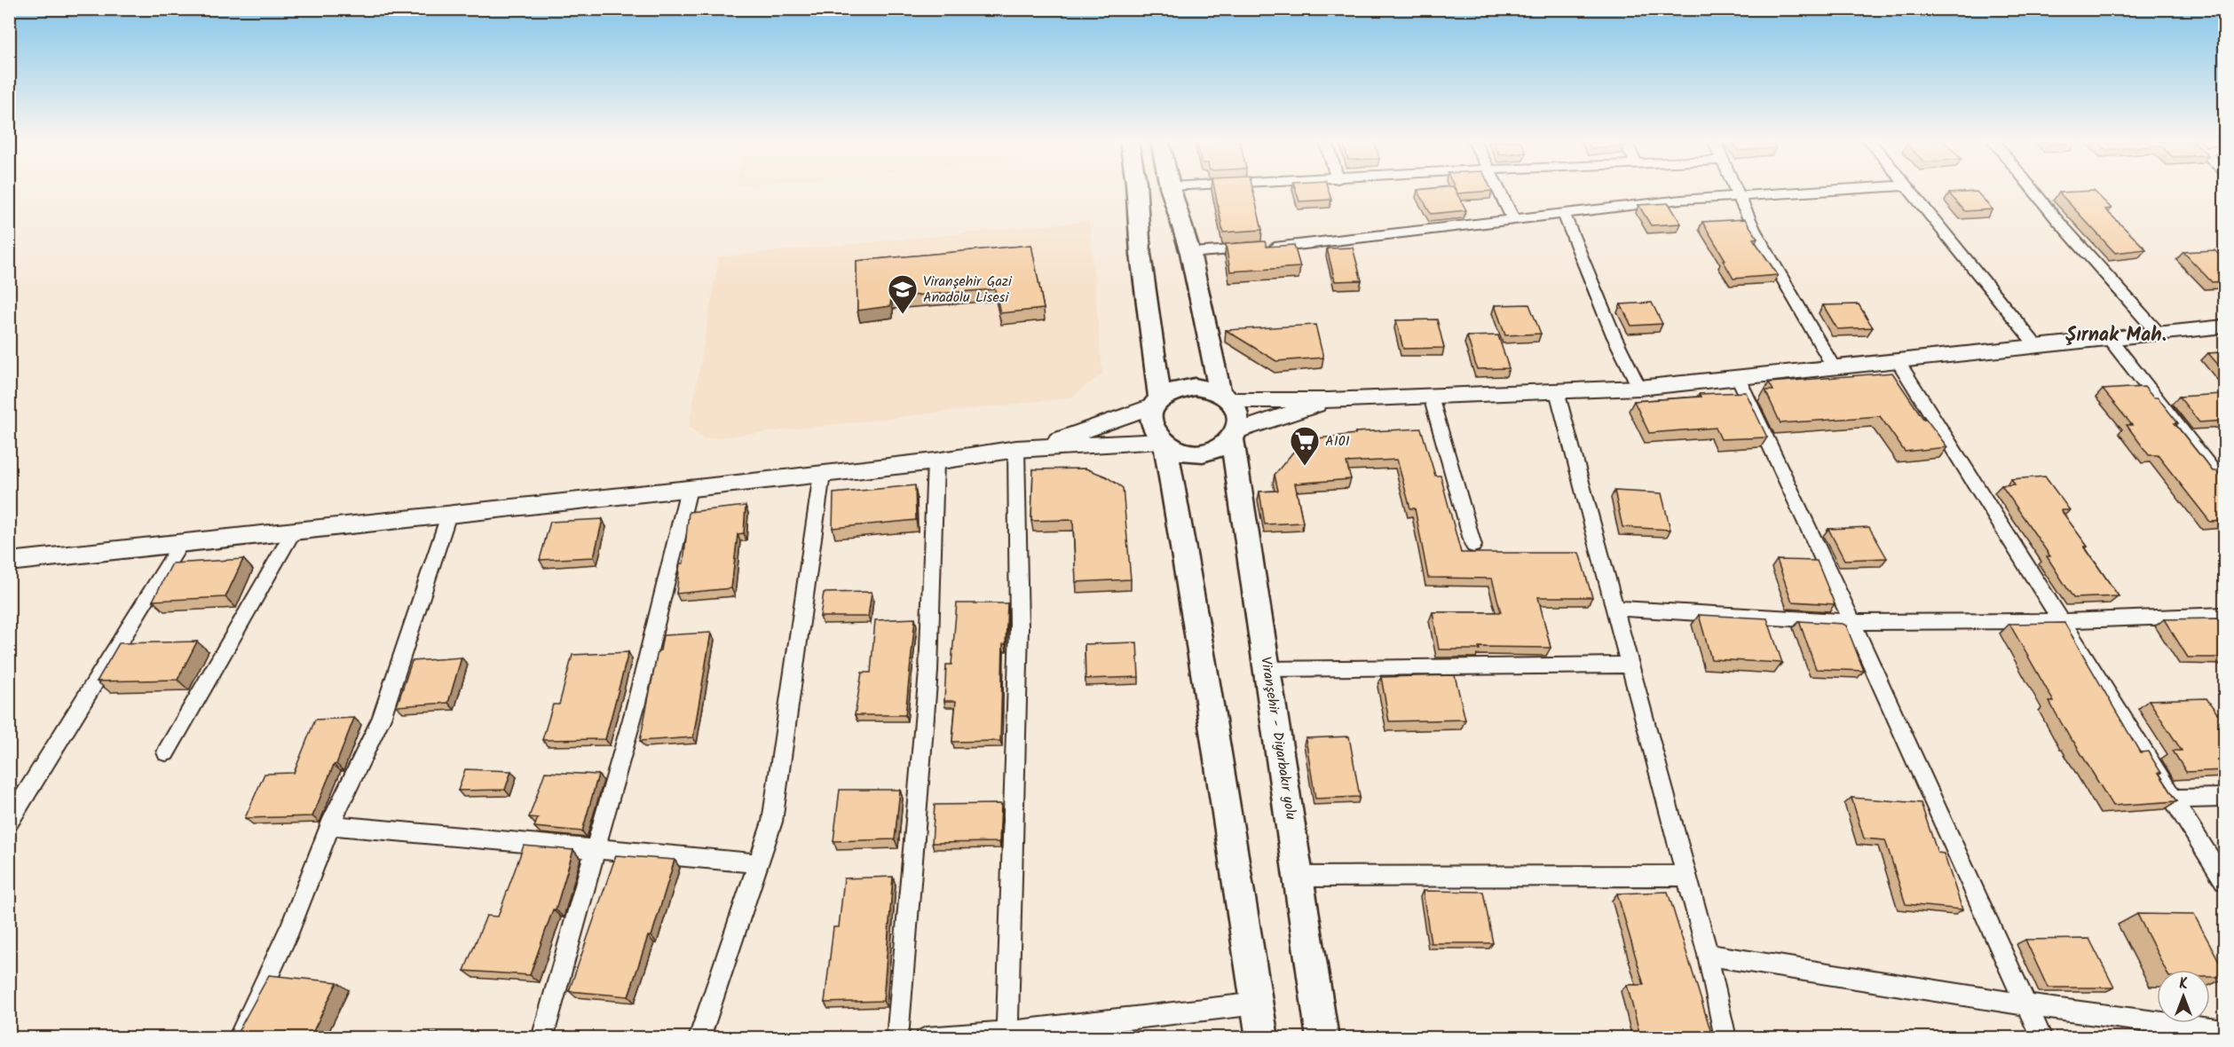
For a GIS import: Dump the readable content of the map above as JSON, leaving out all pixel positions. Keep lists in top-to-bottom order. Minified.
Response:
{"streets":{"main road":["Viranşehir - Diyarbakır yolu"]},"districts":["Şırnak Mah."],"places":{"school or university":["Viranşehir Gazi Anadolu Lisesi"],"supermarket":["A101"]},"north":"top"}
